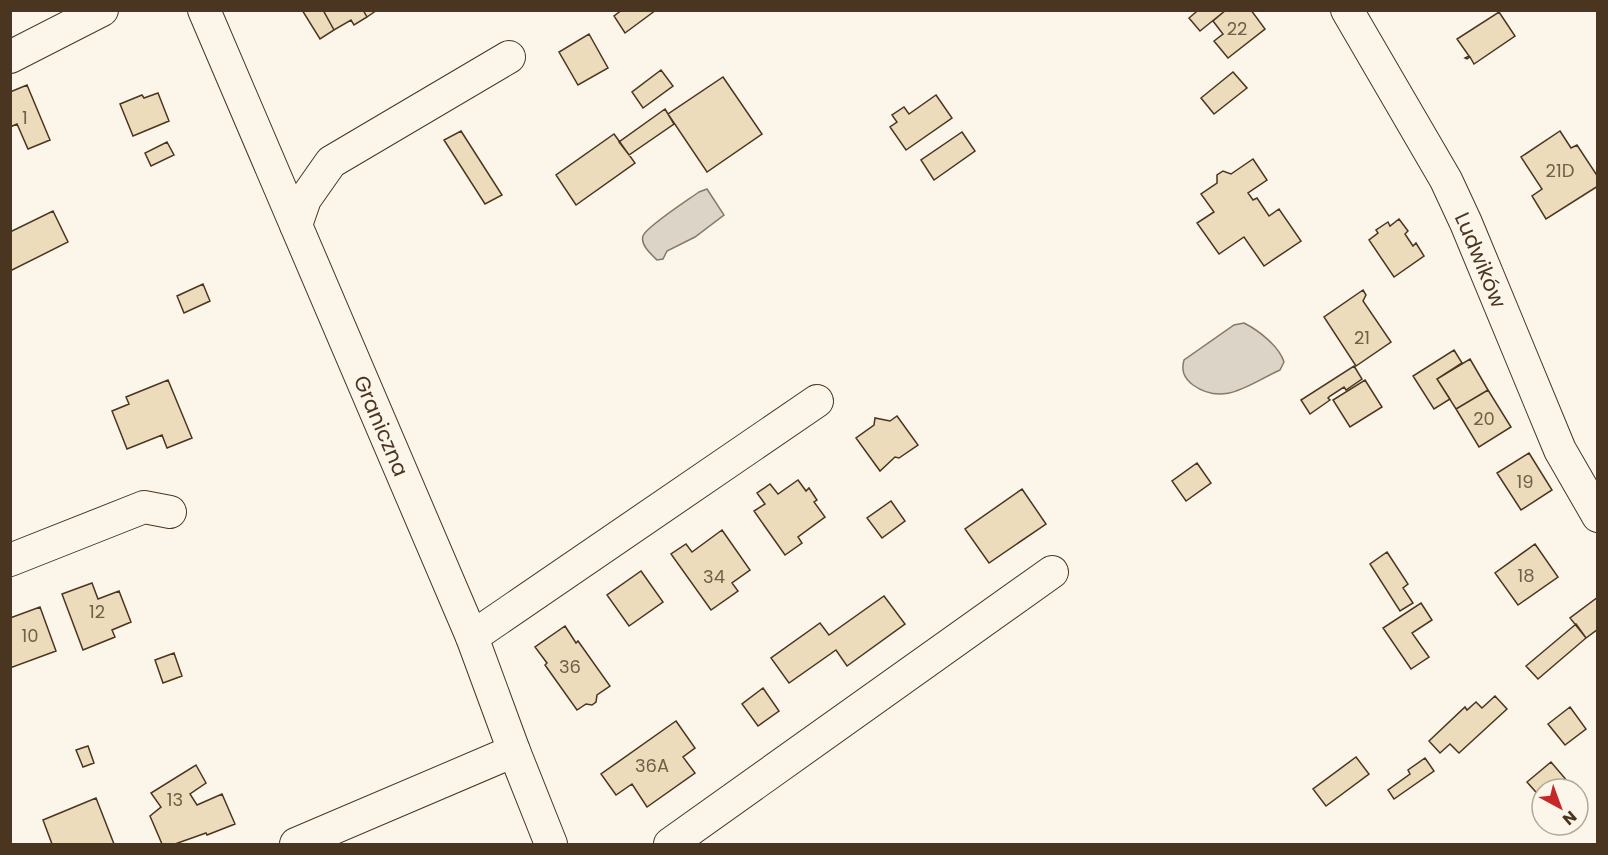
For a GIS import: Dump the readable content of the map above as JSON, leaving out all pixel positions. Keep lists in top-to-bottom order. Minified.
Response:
{"streets":{"street":["Ludwików","Graniczna"]},"house_numbers":["22","1","21D","21","20","19","18","34","12","10","36","36A","13"],"north":"bottom right"}
